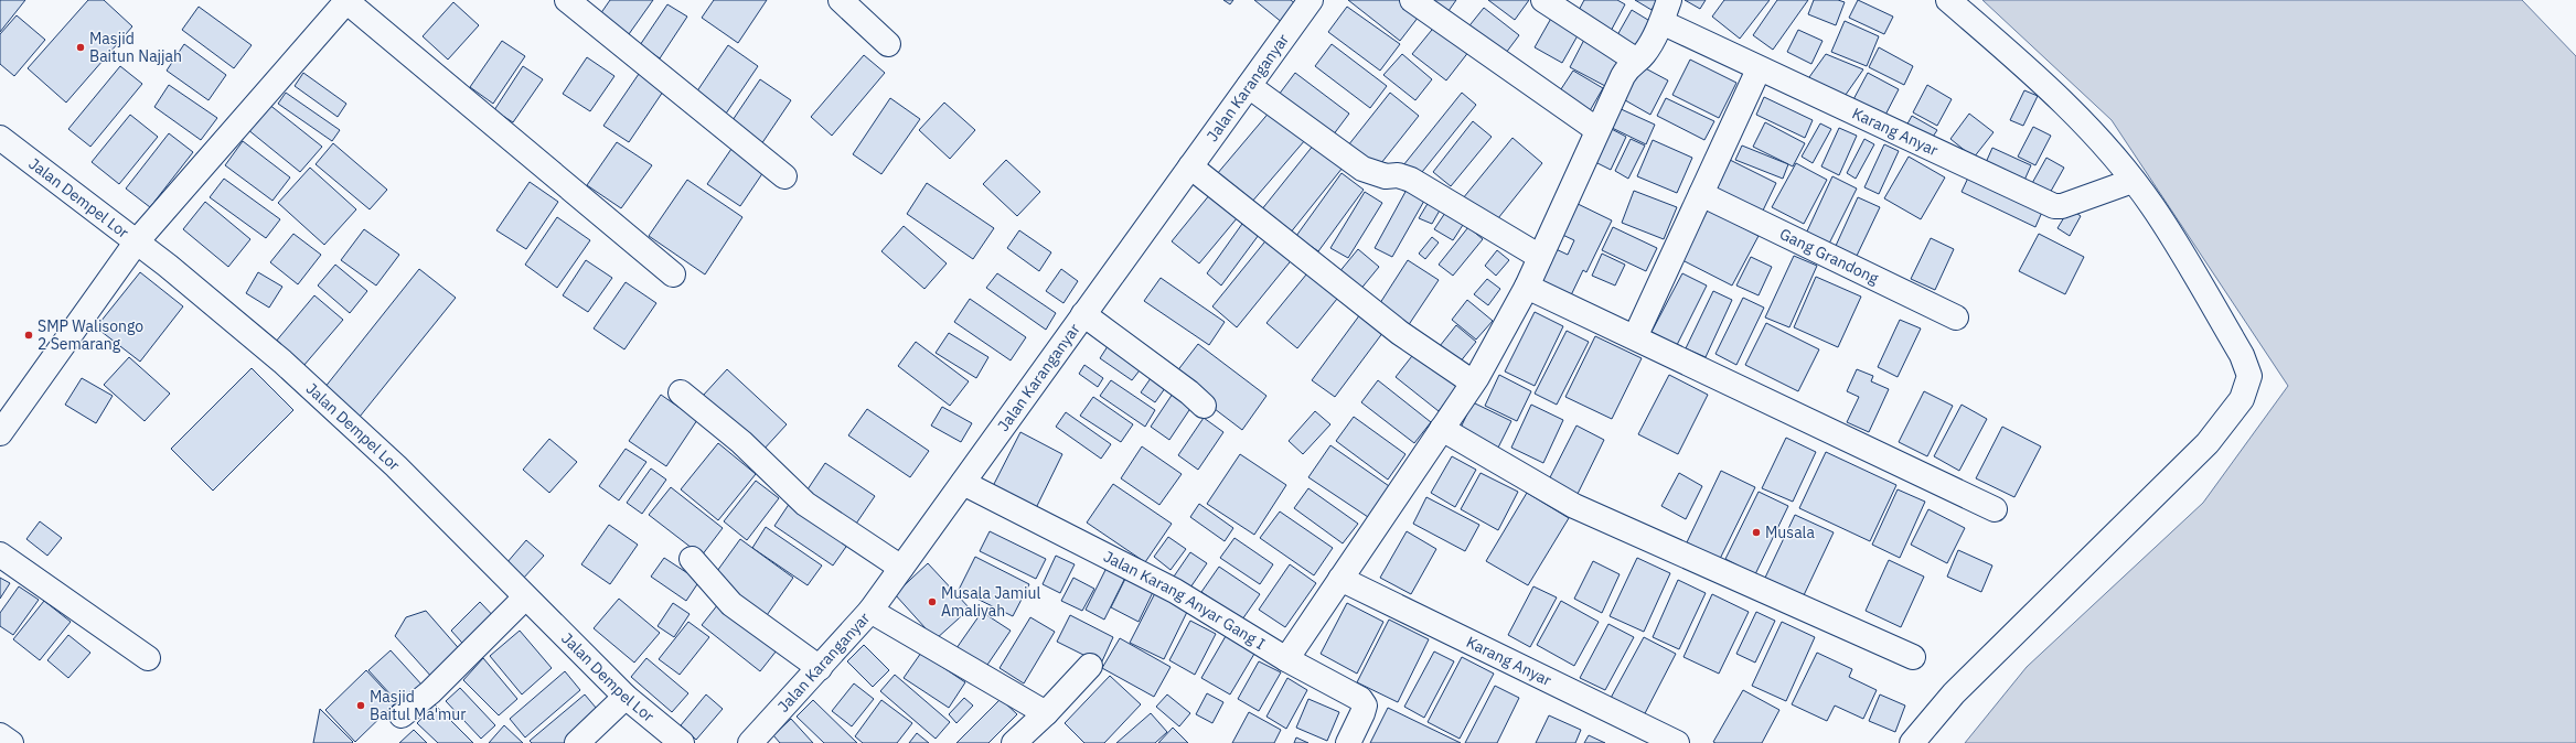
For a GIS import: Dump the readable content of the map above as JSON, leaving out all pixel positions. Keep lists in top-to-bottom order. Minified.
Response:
{"streets":{"street":["Jalan Karanganyar","Karang Anyar","Jalan Dempel Lor","Gang Grandong","Jalan Karang Anyar Gang I"]},"crossings":[["Jalan Karanganyar","Jalan Karang Anyar Gang I"]],"places":["Masjid Baitun Najjah","SMP Walisongo 2 Semarang","Musala","Musala Jamiul Amaliyah","Masjid Baitul Ma'mur"]}
